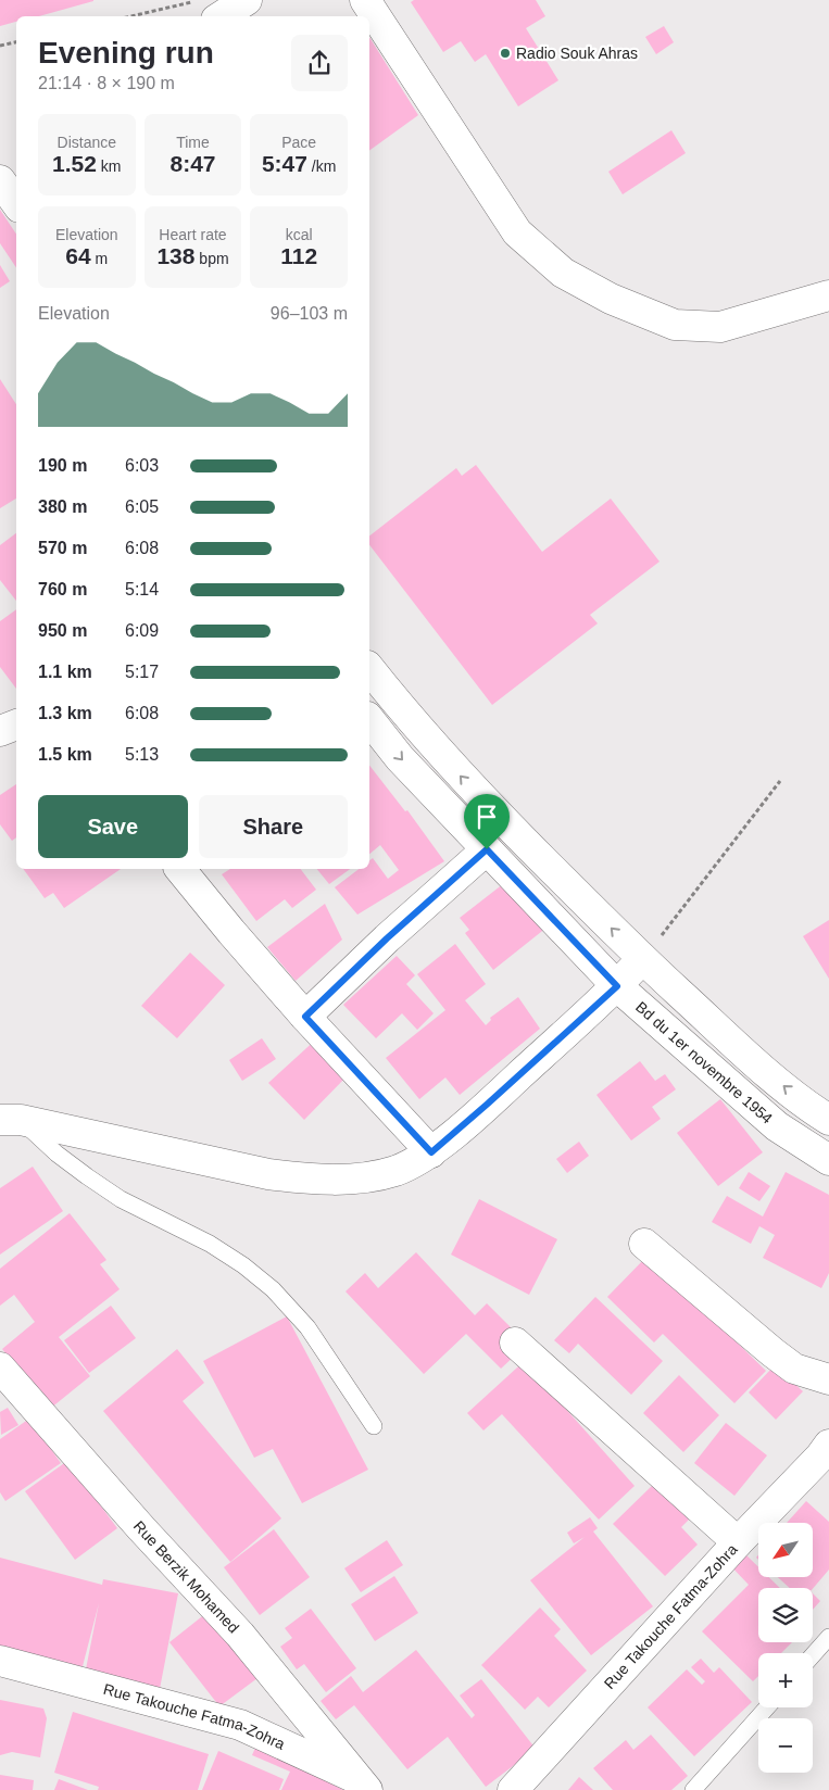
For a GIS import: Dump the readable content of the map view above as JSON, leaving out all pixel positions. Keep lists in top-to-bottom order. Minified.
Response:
{"streets":{"street":["Bd du 1er novembre 1954","Rue Berzik Mohamed","Rue Takouche Fatma-Zohra"]},"crossings":[["Rue Berzik Mohamed","Rue Takouche Fatma-Zohra"]],"places":["Radio Souk Ahras"],"north":"bottom left","page":{"heading":["Evening run","21:14 · 8 × 190 m"],"stats":[["Distance","1.52 km"],["Time","8:47"],["Pace","5:47 /km"],["Elevation","64 m"],["Heart rate","138 bpm"],["kcal","112"]],"chart":["Elevation","96–103 m"],"list":[{"name":"190 m","note":"6:03"},{"name":"380 m","note":"6:05"},{"name":"570 m","note":"6:08"},{"name":"760 m","note":"5:14"},{"name":"950 m","note":"6:09"},{"name":"1.1 km","note":"5:17"},{"name":"1.3 km","note":"6:08"},{"name":"1.5 km","note":"5:13"}],"buttons":["Save","Share"],"map_buttons":["+","−"]}}
